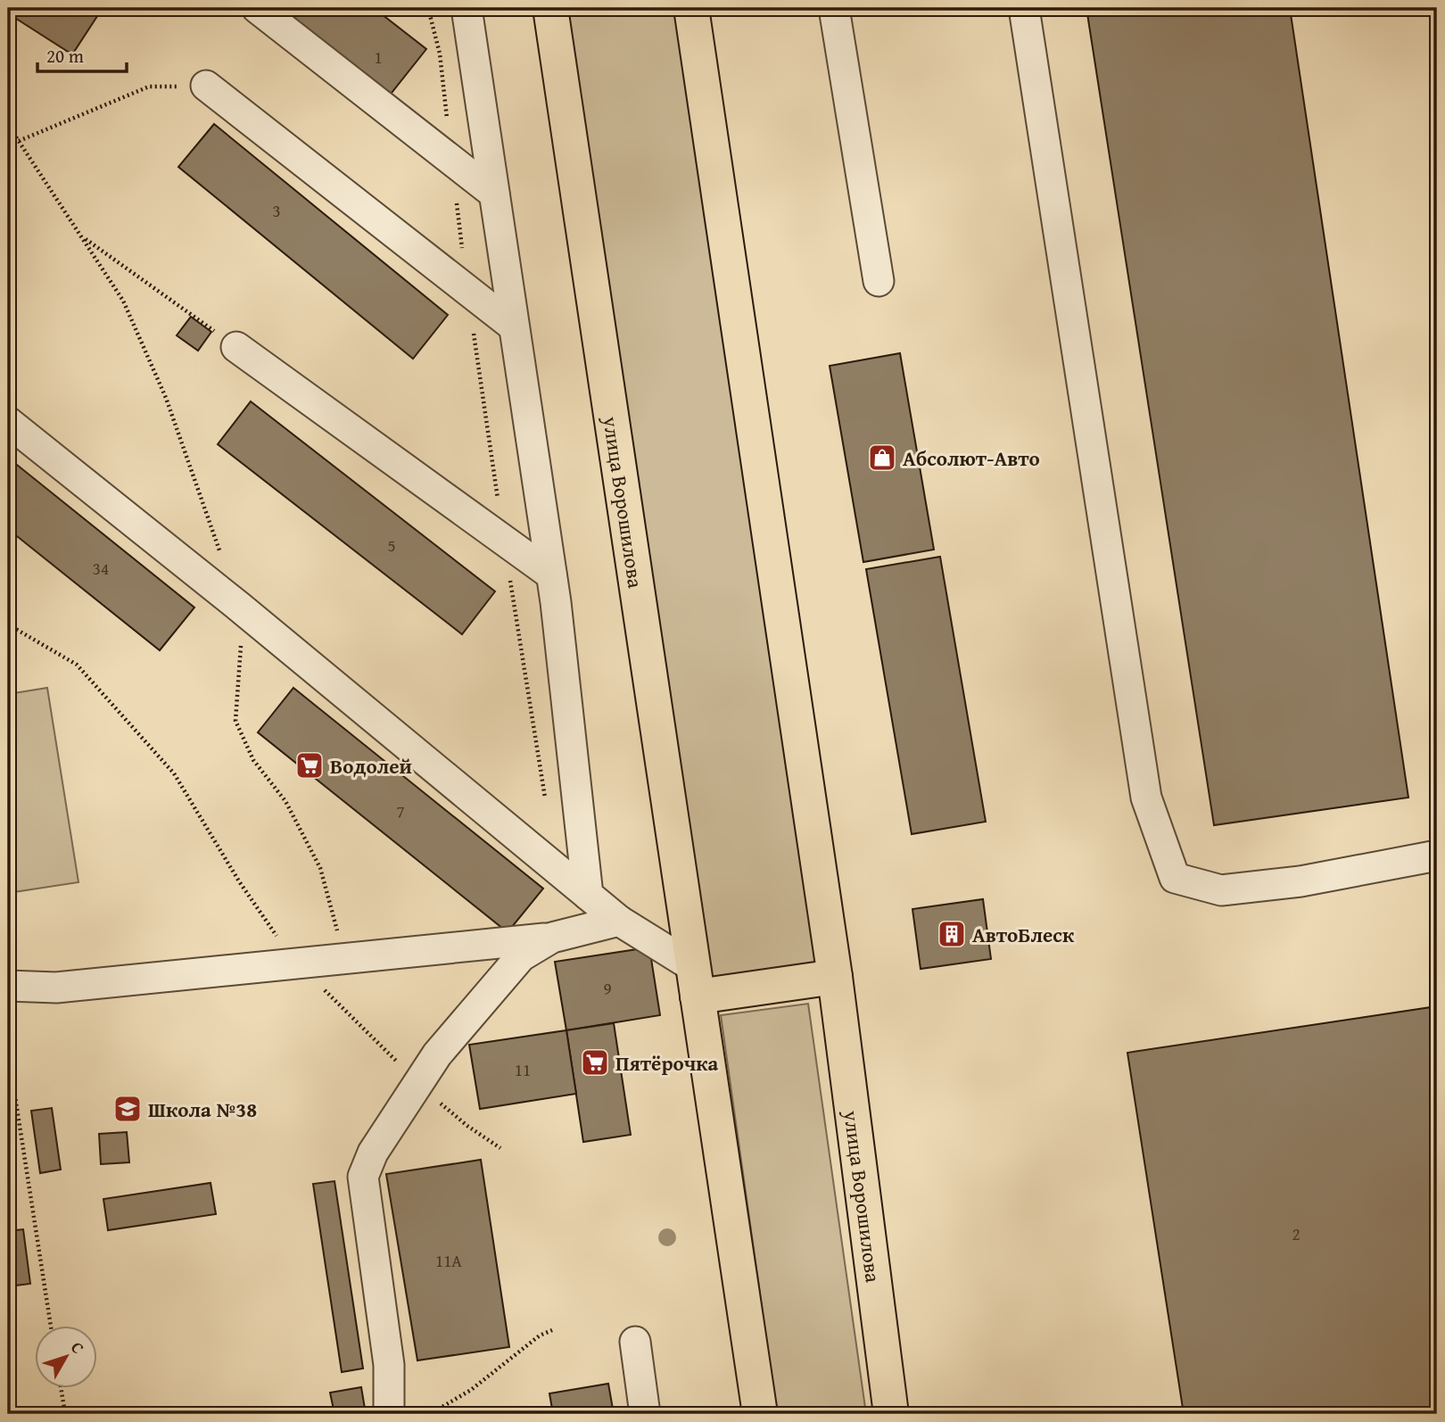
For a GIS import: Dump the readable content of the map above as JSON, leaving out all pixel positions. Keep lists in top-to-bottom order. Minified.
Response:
{"streets":{"main road":["улица Ворошилова"]},"places":{"shop":["Абсолют-Авто"],"supermarket":["Водолей","Пятёрочка"],"building":["АвтоБлеск"],"school or university":["Школа №38"]},"house_numbers":["1","3","5","34","7","9","11","2","11А"],"scale_bar":"20 m","north":"top right"}
